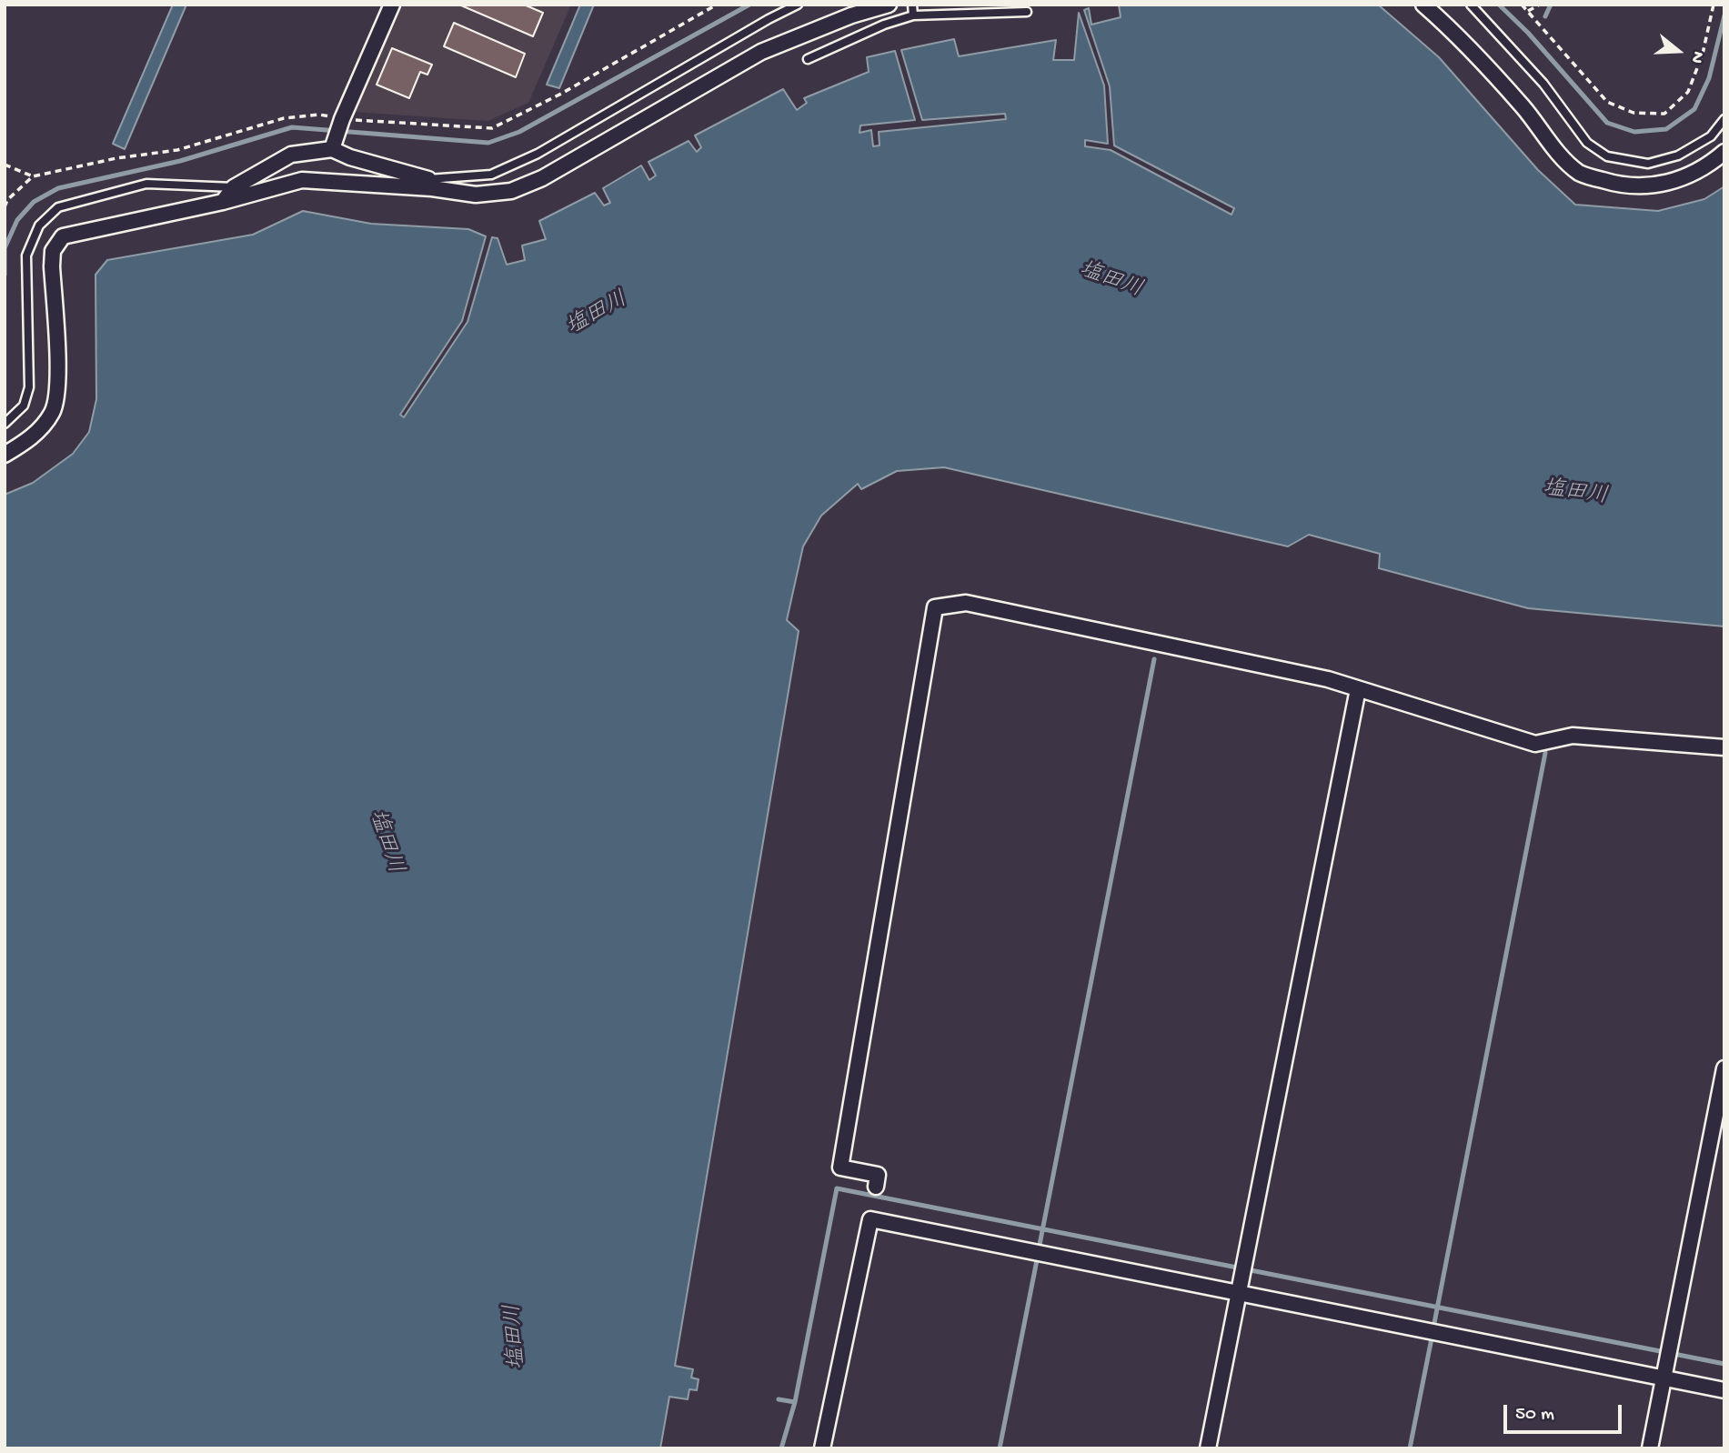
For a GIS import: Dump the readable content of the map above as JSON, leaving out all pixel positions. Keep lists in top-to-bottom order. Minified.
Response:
{"water":["塩田川"],"scale_bar":"50 m","north":"right"}
